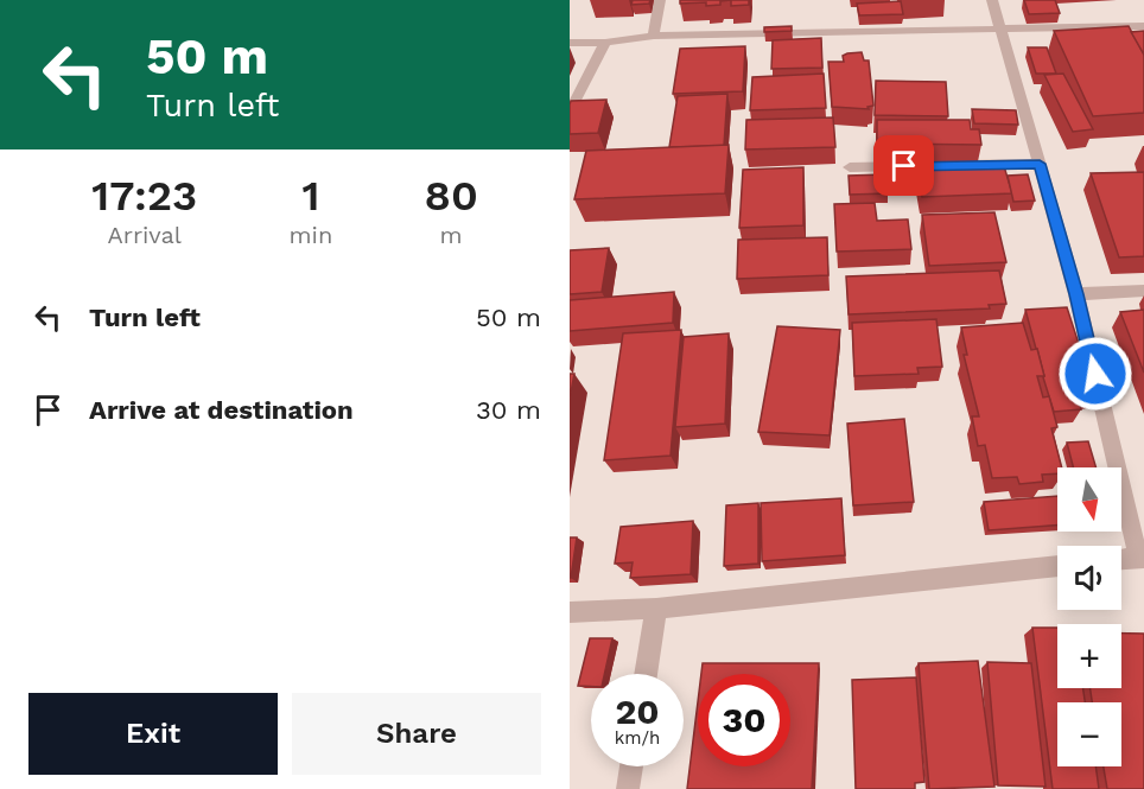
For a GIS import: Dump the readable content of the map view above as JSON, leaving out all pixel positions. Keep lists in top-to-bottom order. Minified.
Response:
{"north":"bottom","page":{"turn":["50 m","Turn left"],"eta":["17:23","Arrival","1","min","80","m"],"list":[{"name":"Turn left","value":"50 m"},{"name":"Arrive at destination","value":"30 m"}],"map_buttons":["+","−"],"speed":"20 km/h","limit":"30","buttons":["Exit","Share"]}}
